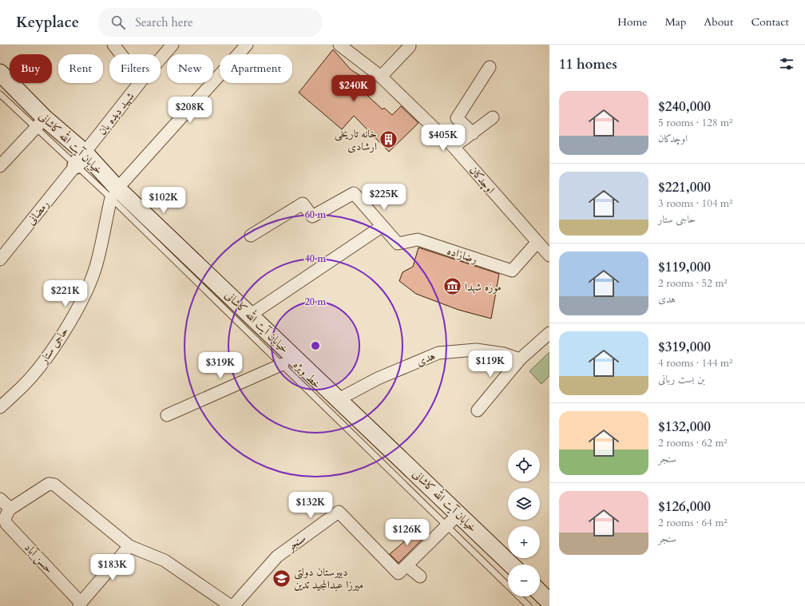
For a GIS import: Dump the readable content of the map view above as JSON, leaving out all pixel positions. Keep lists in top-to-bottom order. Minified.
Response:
{"streets":{"main road":["خیابان آیت الله کاشانی"],"street":["شهید دیده بان","اوچدکان","رمضانی","رضازاده","حاجی ستار","هدی","سنجر","حسن آباد"],"lane":["خط ویژه"]},"crossings":[["شهید دیده بان","خیابان آیت الله کاشانی"],["شهید دیده بان","رمضانی"],["خیابان آیت الله کاشانی","رمضانی"],["خیابان آیت الله کاشانی","حاجی ستار"],["خیابان آیت الله کاشانی","هدی"],["خیابان آیت الله کاشانی","خط ویژه"],["خیابان آیت الله کاشانی","سنجر"],["اوچدکان","رضازاده"],["حاجی ستار","خط ویژه"],["خط ویژه","سنجر"]],"places":{"building":["خانه تاریخی ارشادی"],"museum":["موزه شهدا"],"school or university":["دبیرستان دولتی میرزا عبدالمجید تدین"]},"page":{"header":"Keyplace","search":"Search here","nav":["Home","Map","About","Contact"],"heading":"11 homes","chip":["Buy","Rent","Filters","New","Apartment"],"price":["$240K","$208K","$405K","$225K","$102K","$221K","$119K","$319K","$132K","$126K","$183K"],"list":[{"name":"$240,000","note":"5 rooms · 128 m² · اوچدکان"},{"name":"$221,000","note":"3 rooms · 104 m² · حاجی ستار"},{"name":"$119,000","note":"2 rooms · 52 m² · هدی"},{"name":"$319,000","note":"4 rooms · 144 m² · بن بست ربانی"},{"name":"$132,000","note":"2 rooms · 62 m² · سنجر"},{"name":"$126,000","note":"2 rooms · 64 m² · سنجر"}],"map_buttons":["+","−"]},"rings":["60 m","40 m","20 m"]}
